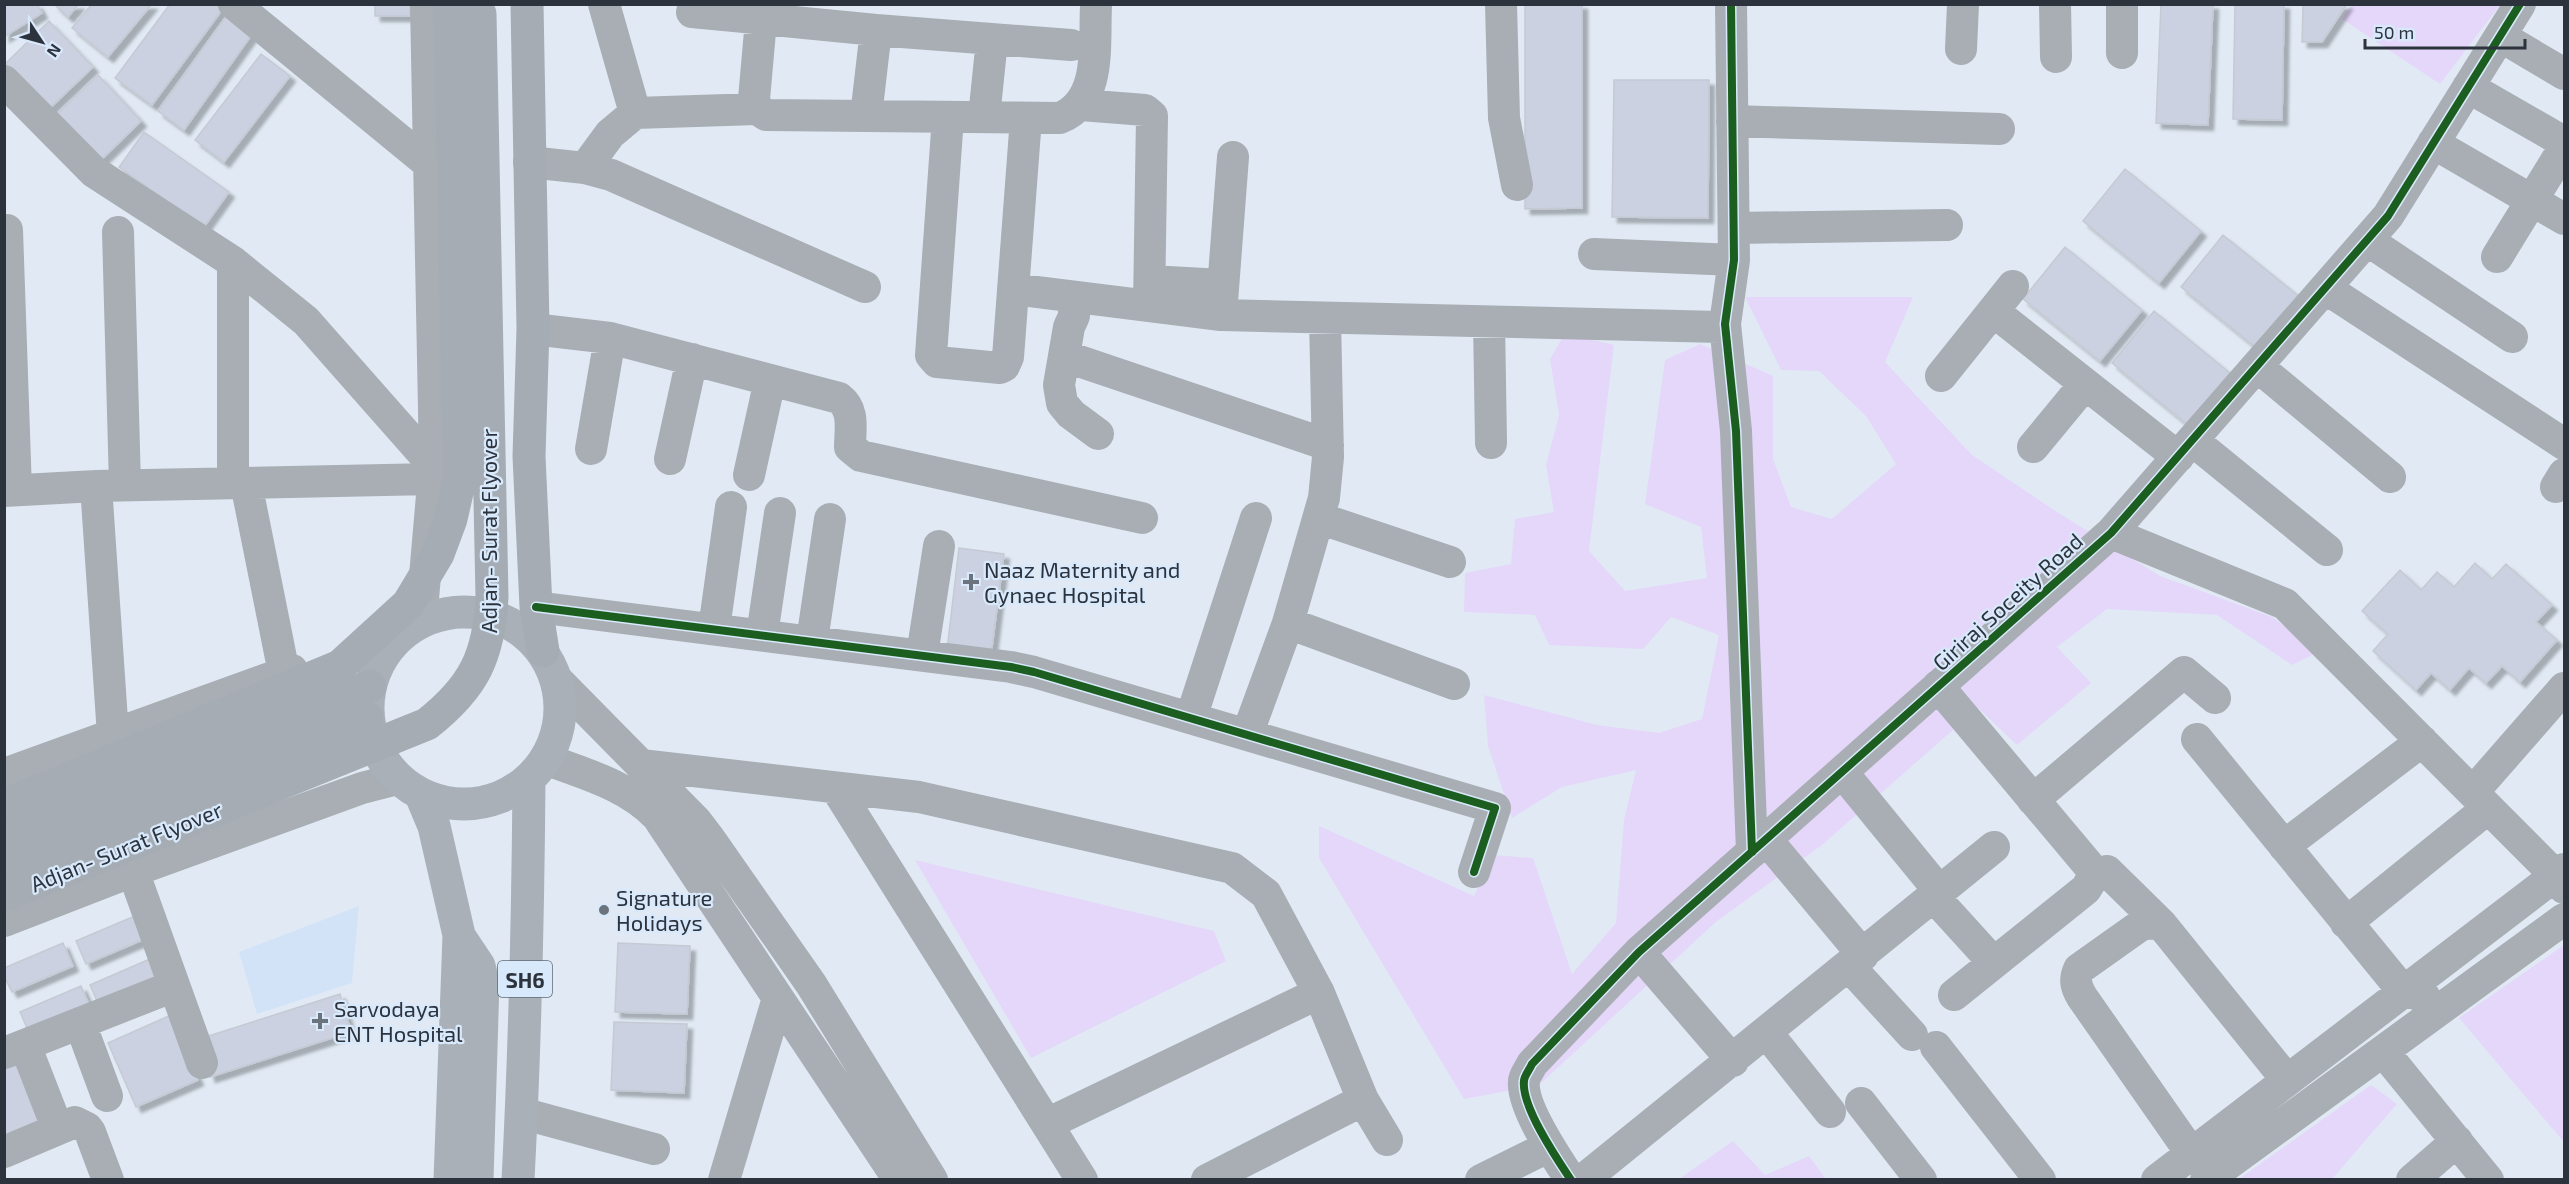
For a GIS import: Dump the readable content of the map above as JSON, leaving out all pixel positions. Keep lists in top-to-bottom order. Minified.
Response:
{"streets":{"highway":["Adjan- Surat Flyover"],"main road":["SH6"],"street":["Giriraj Soceity Road"]},"places":{"health":["Naaz Maternity and Gynaec Hospital","Sarvodaya ENT Hospital"],"other":["Signature Holidays"]},"scale_bar":"50 m","north":"bottom right"}
